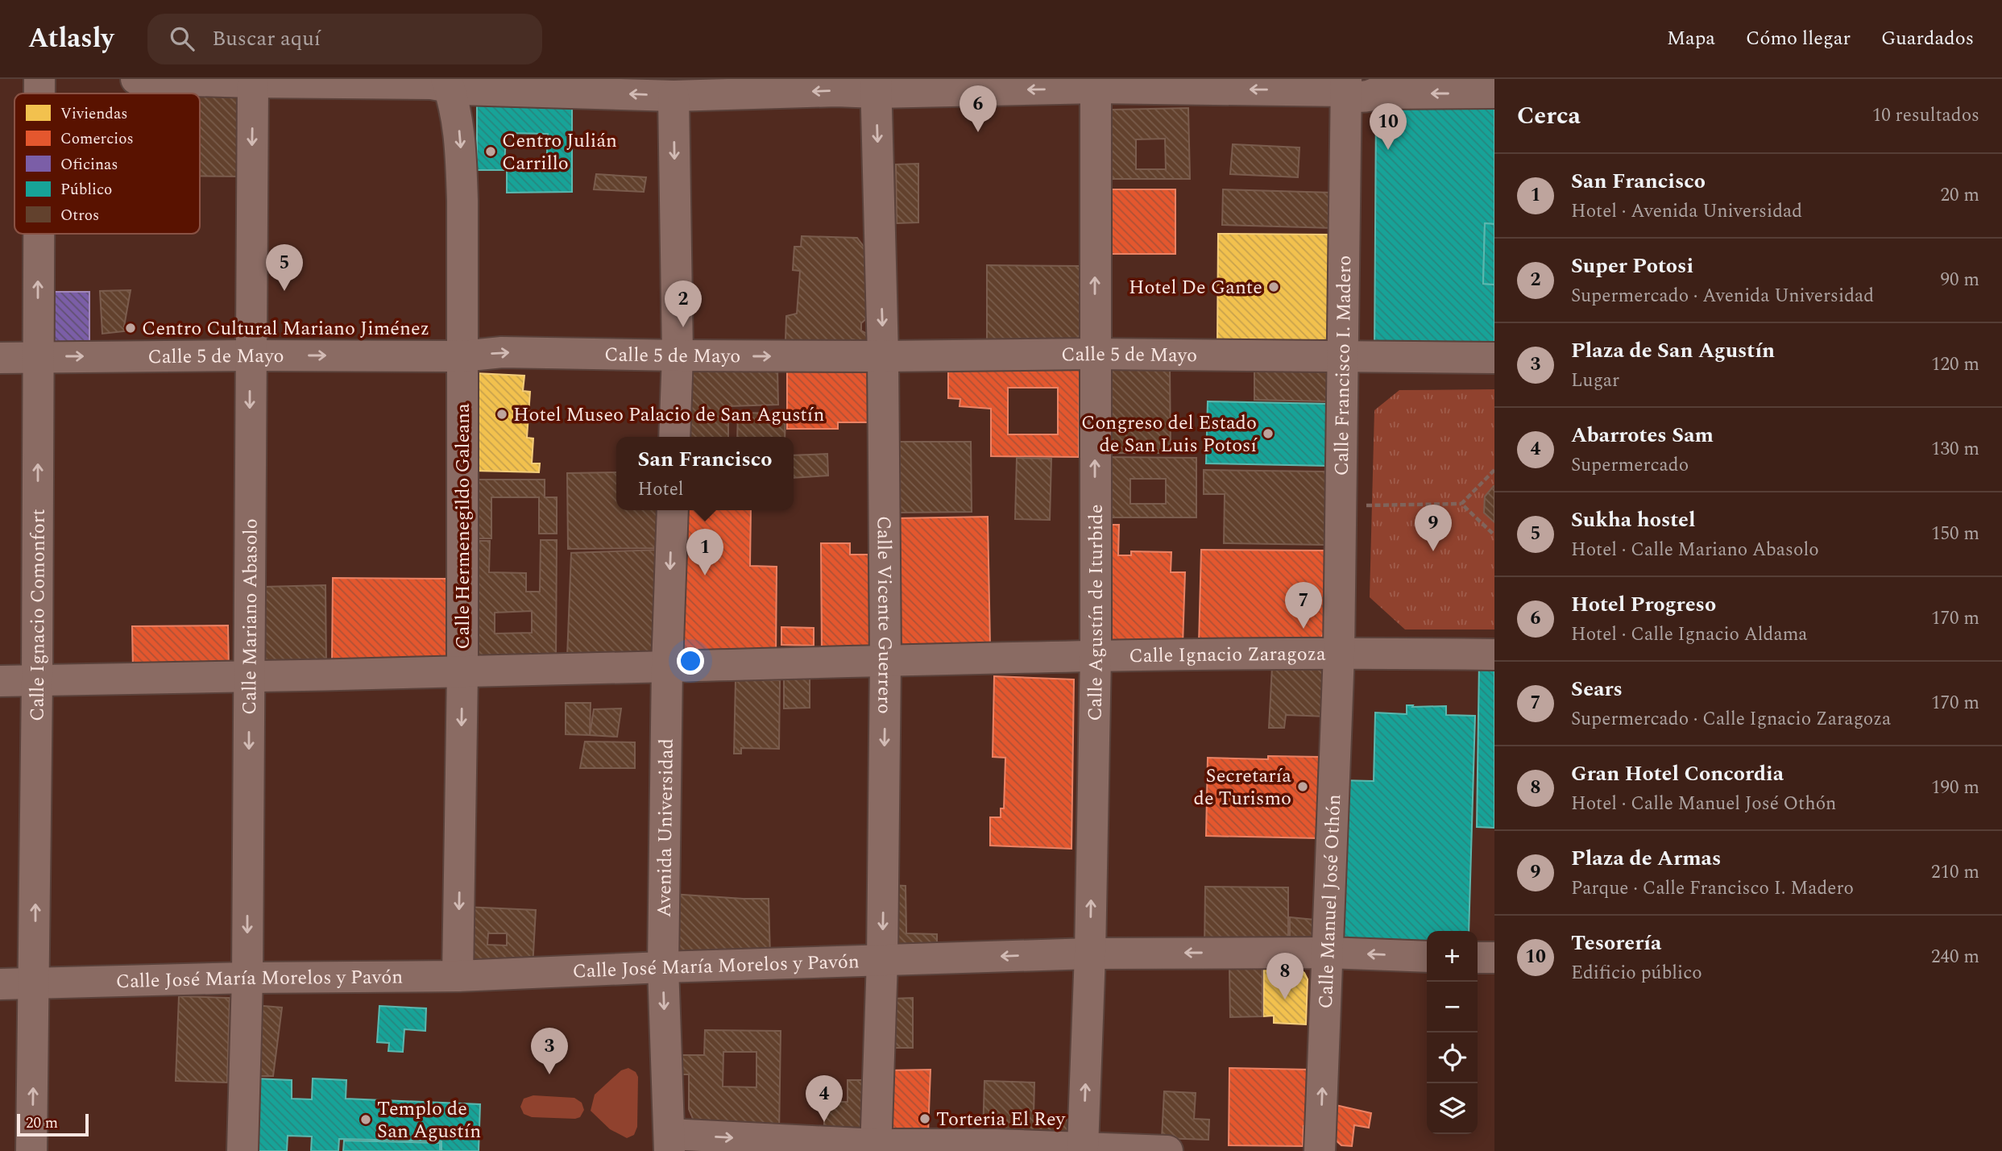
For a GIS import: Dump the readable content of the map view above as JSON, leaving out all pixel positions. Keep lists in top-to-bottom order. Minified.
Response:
{"streets":{"street":["Calle 5 de Mayo","Calle Francisco I. Madero","Calle Hermenegildo Galeana","Calle Agustín de Iturbide","Calle Ignacio Comonfort","Calle Vicente Guerrero","Calle Mariano Abasolo","Calle Ignacio Zaragoza","Avenida Universidad","Calle Manuel José Othón","Calle José María Morelos y Pavón"]},"crossings":[["Calle 5 de Mayo","Calle Francisco I. Madero"],["Calle 5 de Mayo","Calle Hermenegildo Galeana"],["Calle 5 de Mayo","Calle Agustín de Iturbide"],["Calle 5 de Mayo","Calle Ignacio Comonfort"],["Calle 5 de Mayo","Calle Vicente Guerrero"],["Calle 5 de Mayo","Calle Mariano Abasolo"],["Calle Francisco I. Madero","Calle Ignacio Zaragoza"],["Calle Francisco I. Madero","Calle Manuel José Othón"],["Calle Hermenegildo Galeana","Calle Ignacio Zaragoza"],["Calle Hermenegildo Galeana","Calle José María Morelos y Pavón"],["Calle Agustín de Iturbide","Calle Ignacio Zaragoza"],["Calle Agustín de Iturbide","Calle José María Morelos y Pavón"],["Calle Ignacio Comonfort","Calle Ignacio Zaragoza"],["Calle Ignacio Comonfort","Calle José María Morelos y Pavón"],["Calle Vicente Guerrero","Calle Ignacio Zaragoza"],["Calle Vicente Guerrero","Calle José María Morelos y Pavón"],["Calle Mariano Abasolo","Calle Ignacio Zaragoza"],["Calle Mariano Abasolo","Calle José María Morelos y Pavón"],["Calle Ignacio Zaragoza","Avenida Universidad"],["Calle Ignacio Zaragoza","Calle Manuel José Othón"],["Avenida Universidad","Calle José María Morelos y Pavón"],["Calle Manuel José Othón","Calle José María Morelos y Pavón"]],"one_way":["Calle Agustín de Iturbide","Calle Ignacio Comonfort","Calle Mariano Abasolo","Avenida Universidad","Calle Manuel José Othón"],"places":["Centro Julián Carrillo","Hotel De Gante","Centro Cultural Mariano Jiménez","Hotel Museo Palacio de San Agustín","Congreso del Estado de San Luis Potosí","Secretaría de Turismo","Torteria El Rey","Templo de San Agustín"],"legend":["Viviendas","Comercios","Oficinas","Público","Otros"],"scale_bar":"20 m","page":{"header":"Atlasly","search":"Buscar aquí","nav":["Mapa","Cómo llegar","Guardados"],"heading":["Cerca","10 resultados"],"pins":["6","10","5","2","9","1","7","8","3","4"],"list":[{"mark":"1","name":"San Francisco","note":"Hotel · Avenida Universidad","value":"20 m"},{"mark":"2","name":"Super Potosi","note":"Supermercado · Avenida Universidad","value":"90 m"},{"mark":"3","name":"Plaza de San Agustín","note":"Lugar","value":"120 m"},{"mark":"4","name":"Abarrotes Sam","note":"Supermercado","value":"130 m"},{"mark":"5","name":"Sukha hostel","note":"Hotel · Calle Mariano Abasolo","value":"150 m"},{"mark":"6","name":"Hotel Progreso","note":"Hotel · Calle Ignacio Aldama","value":"170 m"},{"mark":"7","name":"Sears","note":"Supermercado · Calle Ignacio Zaragoza","value":"170 m"},{"mark":"8","name":"Gran Hotel Concordia","note":"Hotel · Calle Manuel José Othón","value":"190 m"},{"mark":"9","name":"Plaza de Armas","note":"Parque · Calle Francisco I. Madero","value":"210 m"},{"mark":"10","name":"Tesorería","note":"Edificio público","value":"240 m"}],"popup":["San Francisco","Hotel"],"map_buttons":["+","−"],"scale":"20 m"}}
